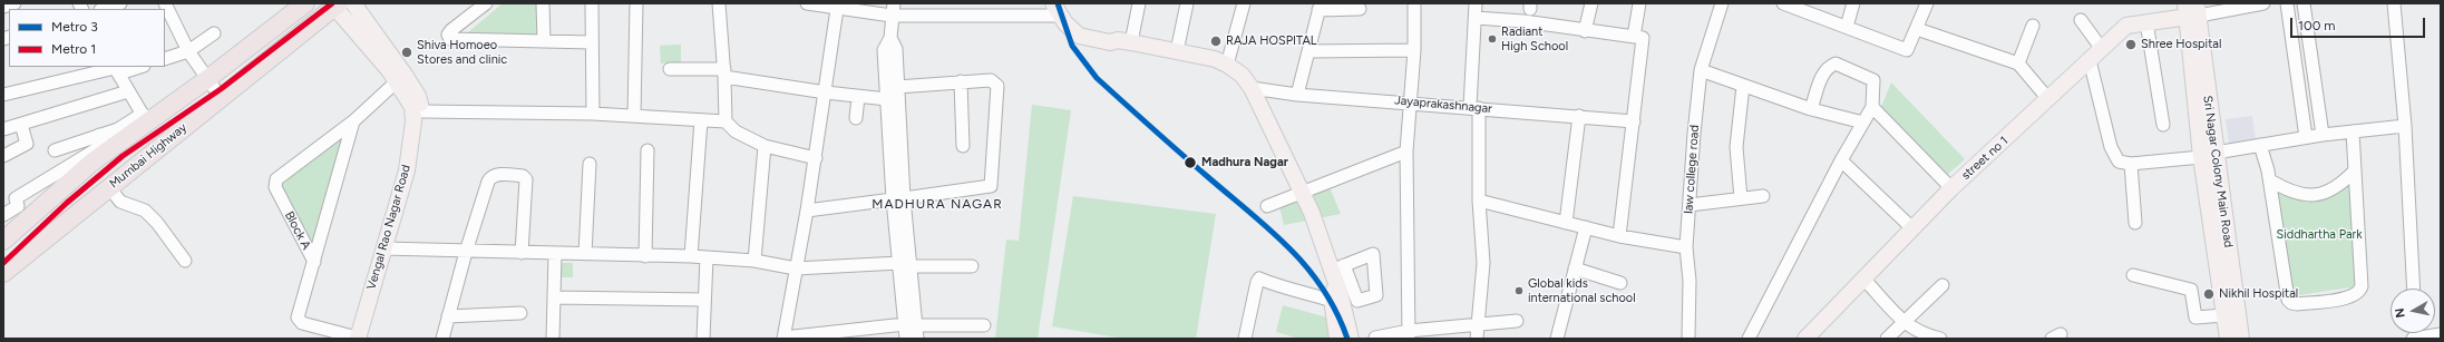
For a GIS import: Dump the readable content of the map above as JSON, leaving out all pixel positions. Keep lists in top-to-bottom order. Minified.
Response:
{"streets":{"highway":["Mumbai Highway"],"main road":["street no 1","Sri Nagar Colony Main Road","Vengal Rao Nagar Road"],"street":["Jayaprakashnagar","law college road","Block A"]},"crossings":[["Mumbai Highway","Vengal Rao Nagar Road"],["street no 1","Sri Nagar Colony Main Road"],["Vengal Rao Nagar Road","Block A"]],"districts":["MADHURA NAGAR"],"parks":["Siddhartha Park"],"places":["Radiant High School","RAJA HOSPITAL","Shree Hospital","Shiva Homoeo Stores and clinic","Madhura Nagar","Global kids international school","Nikhil Hospital"],"lines":["metro line 3","metro line 1"],"legend":["Metro 3","Metro 1"],"scale_bar":"100 m","north":"left"}
